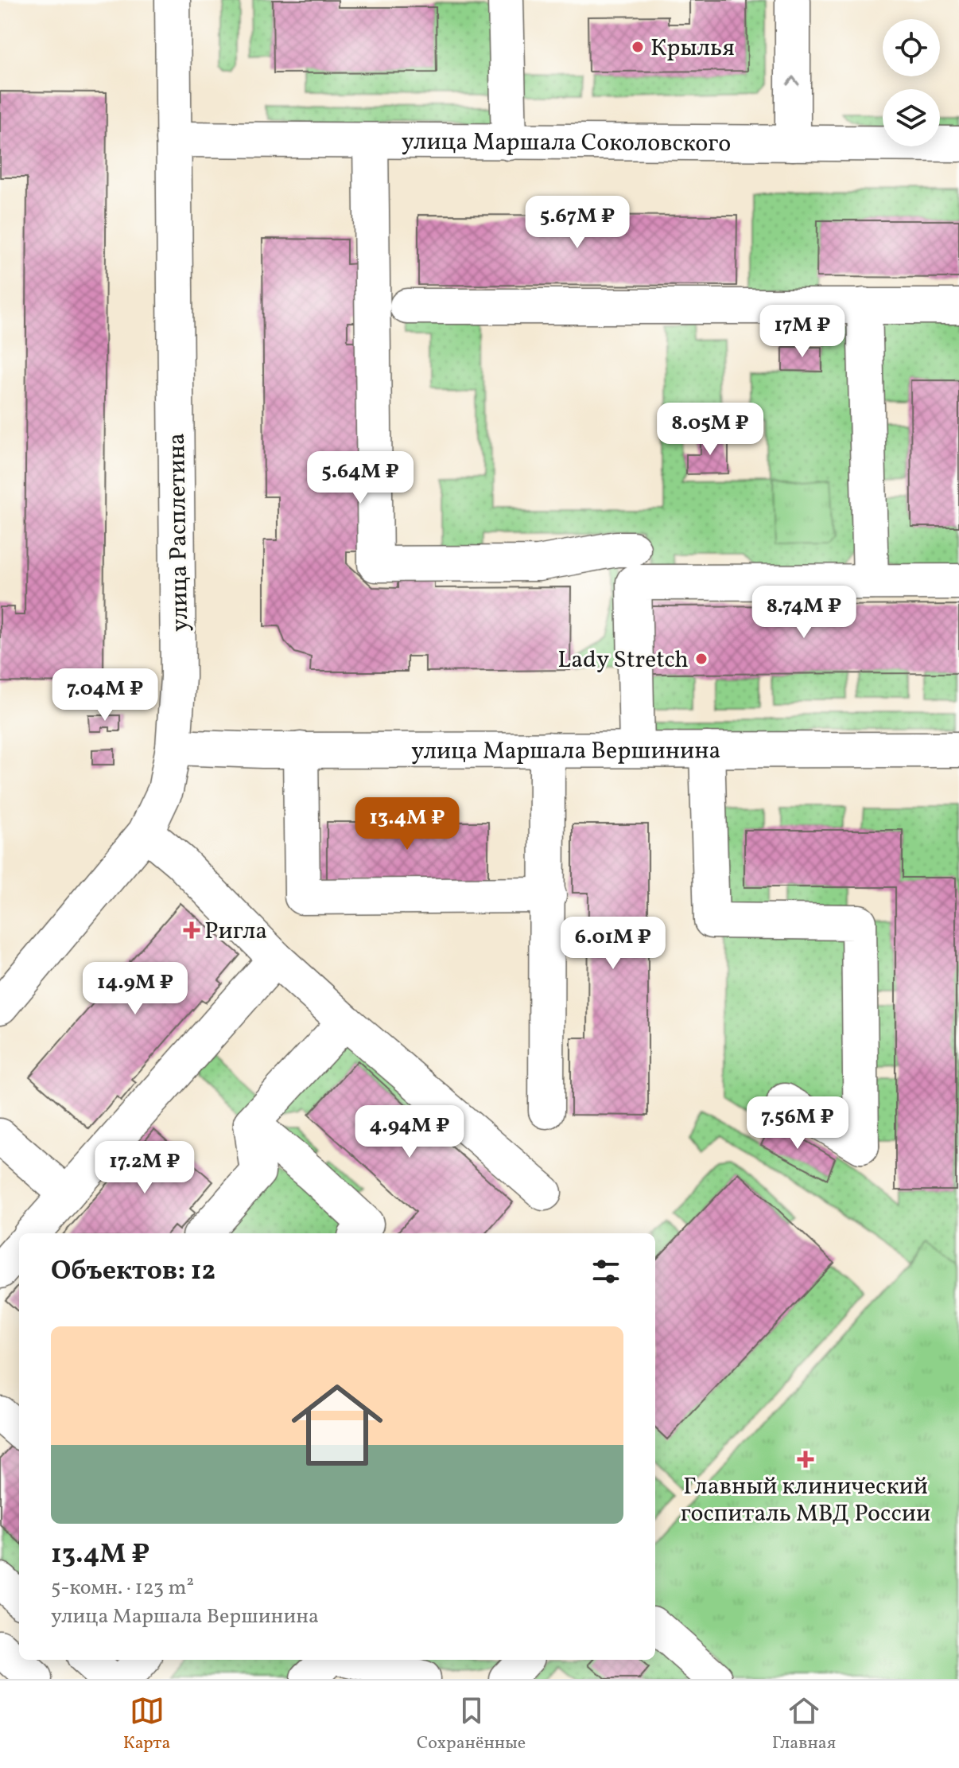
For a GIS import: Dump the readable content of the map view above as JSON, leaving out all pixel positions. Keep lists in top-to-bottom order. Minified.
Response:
{"streets":{"street":["улица Маршала Соколовского","улица Расплетина","улица Маршала Вершинина"]},"crossings":[["улица Маршала Соколовского","улица Расплетина"],["улица Расплетина","улица Маршала Вершинина"]],"places":{"other":["Крылья","Lady Stretch"],"health":["Ригла","Главный клинический госпиталь МВД России"]},"page":{"price":["5.67M ₽","17M ₽","8.05M ₽","5.64M ₽","8.74M ₽","7.04M ₽","13.4M ₽","6.01M ₽","14.9M ₽","7.56M ₽","4.94M ₽","17.2M ₽"],"heading":"Объектов: 12","list":[{"name":"13.4M ₽","note":"5-комн. · 123 m² · улица Маршала Вершинина"}],"tabs":["Карта","Сохранённые","Главная"]}}
